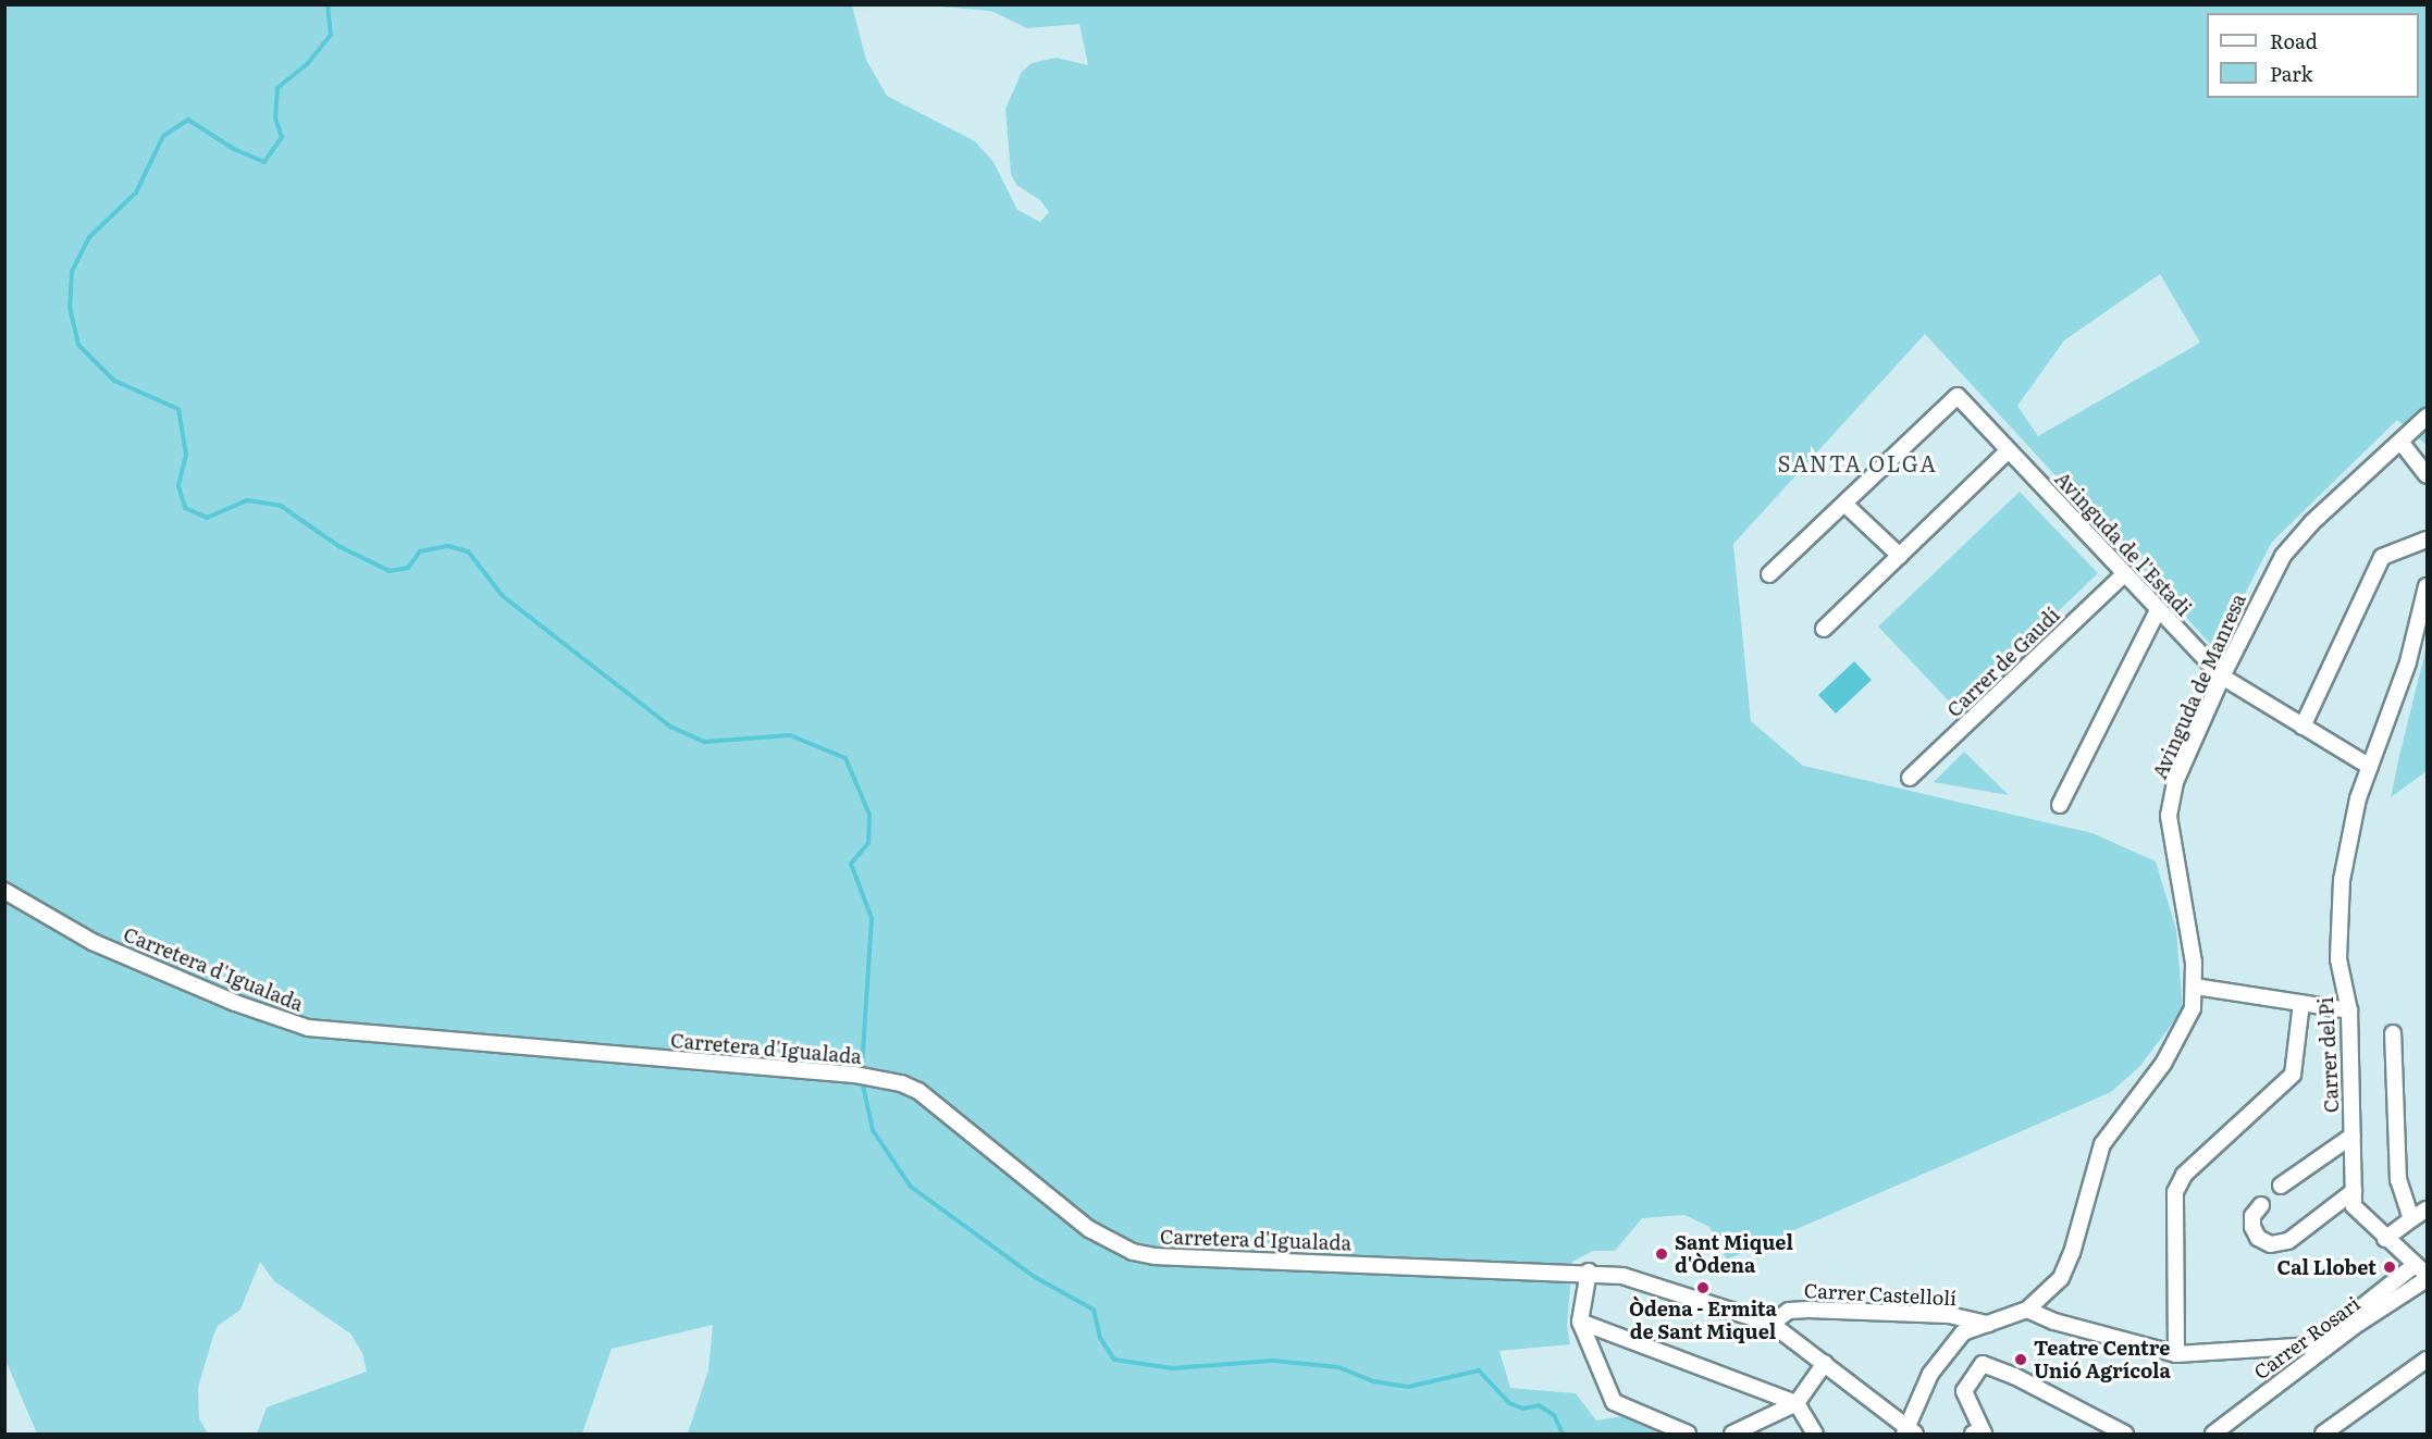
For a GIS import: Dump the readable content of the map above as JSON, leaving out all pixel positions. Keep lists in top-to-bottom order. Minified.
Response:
{"streets":{"street":["Avinguda de l'Estadi","Carrer de Gaudí","Avinguda de Manresa","Carretera d'Igualada","Carrer del Pi","Carrer Castellolí","Carrer Rosari"]},"crossings":[["Avinguda de l'Estadi","Carrer de Gaudí"],["Avinguda de l'Estadi","Avinguda de Manresa"],["Avinguda de l'Estadi","Carrer del Pi"],["Avinguda de Manresa","Carretera d'Igualada"],["Avinguda de Manresa","Carrer Castellolí"],["Carretera d'Igualada","Carrer Castellolí"],["Carrer del Pi","Carrer Rosari"]],"districts":["SANTA OLGA"],"places":["Sant Miquel d'Òdena","Cal Llobet","Òdena - Ermita de Sant Miquel","Teatre Centre Unió Agrícola"],"legend":["Road","Park"]}
